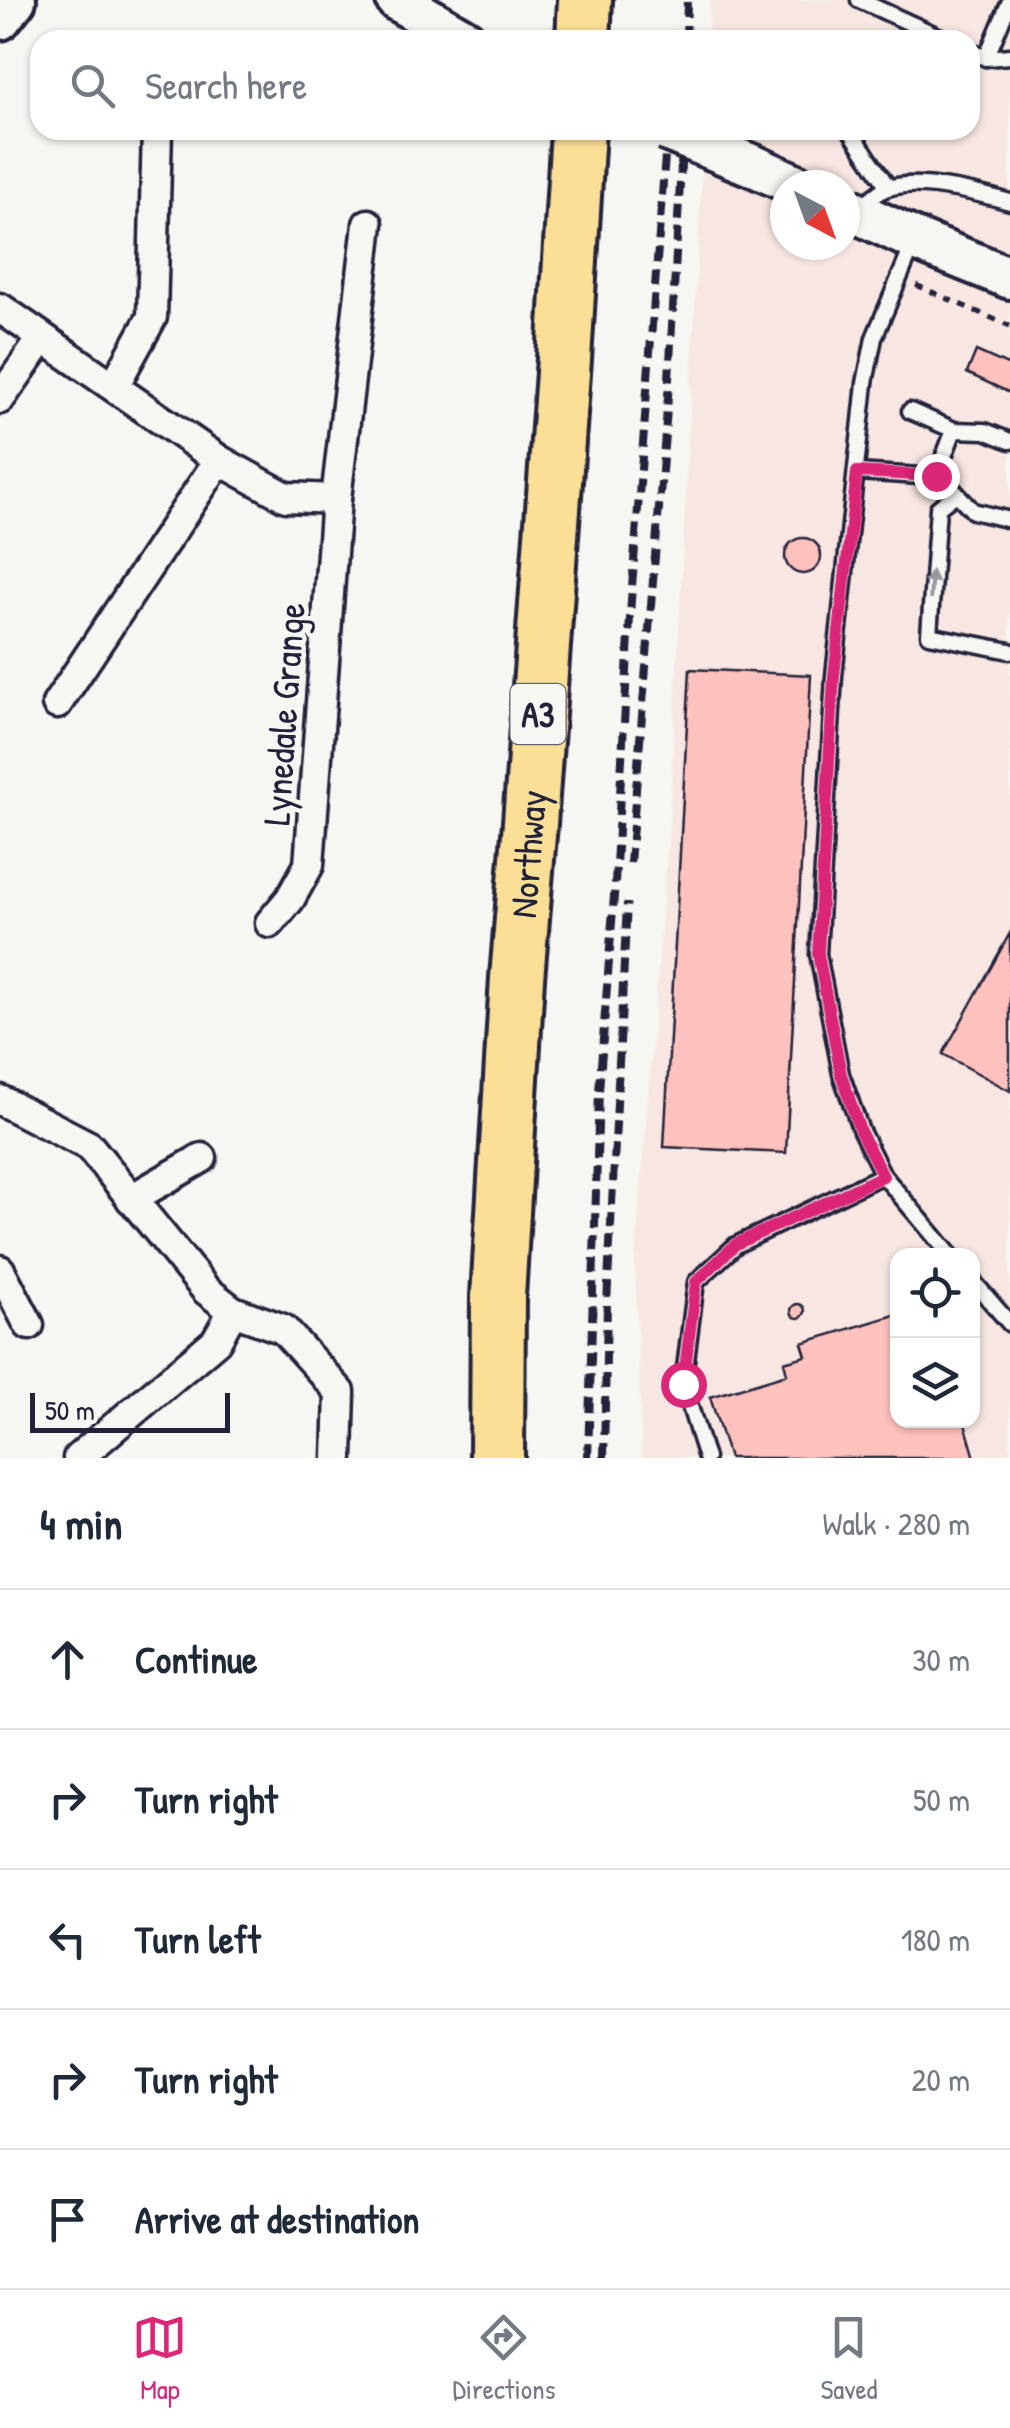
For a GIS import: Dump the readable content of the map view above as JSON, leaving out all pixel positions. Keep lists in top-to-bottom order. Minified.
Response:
{"streets":{"highway":["A3","Northway"],"street":["Lynedale Grange"]},"scale_bar":"50 m","north":"bottom right","page":{"search":"Search here","scale":"50 m","heading":["4 min","Walk · 280 m"],"list":[["Continue","30 m"],["Turn right","50 m"],["Turn left","180 m"],["Turn right","20 m"],"Arrive at destination"],"nav":["Map","Directions","Saved"]}}
